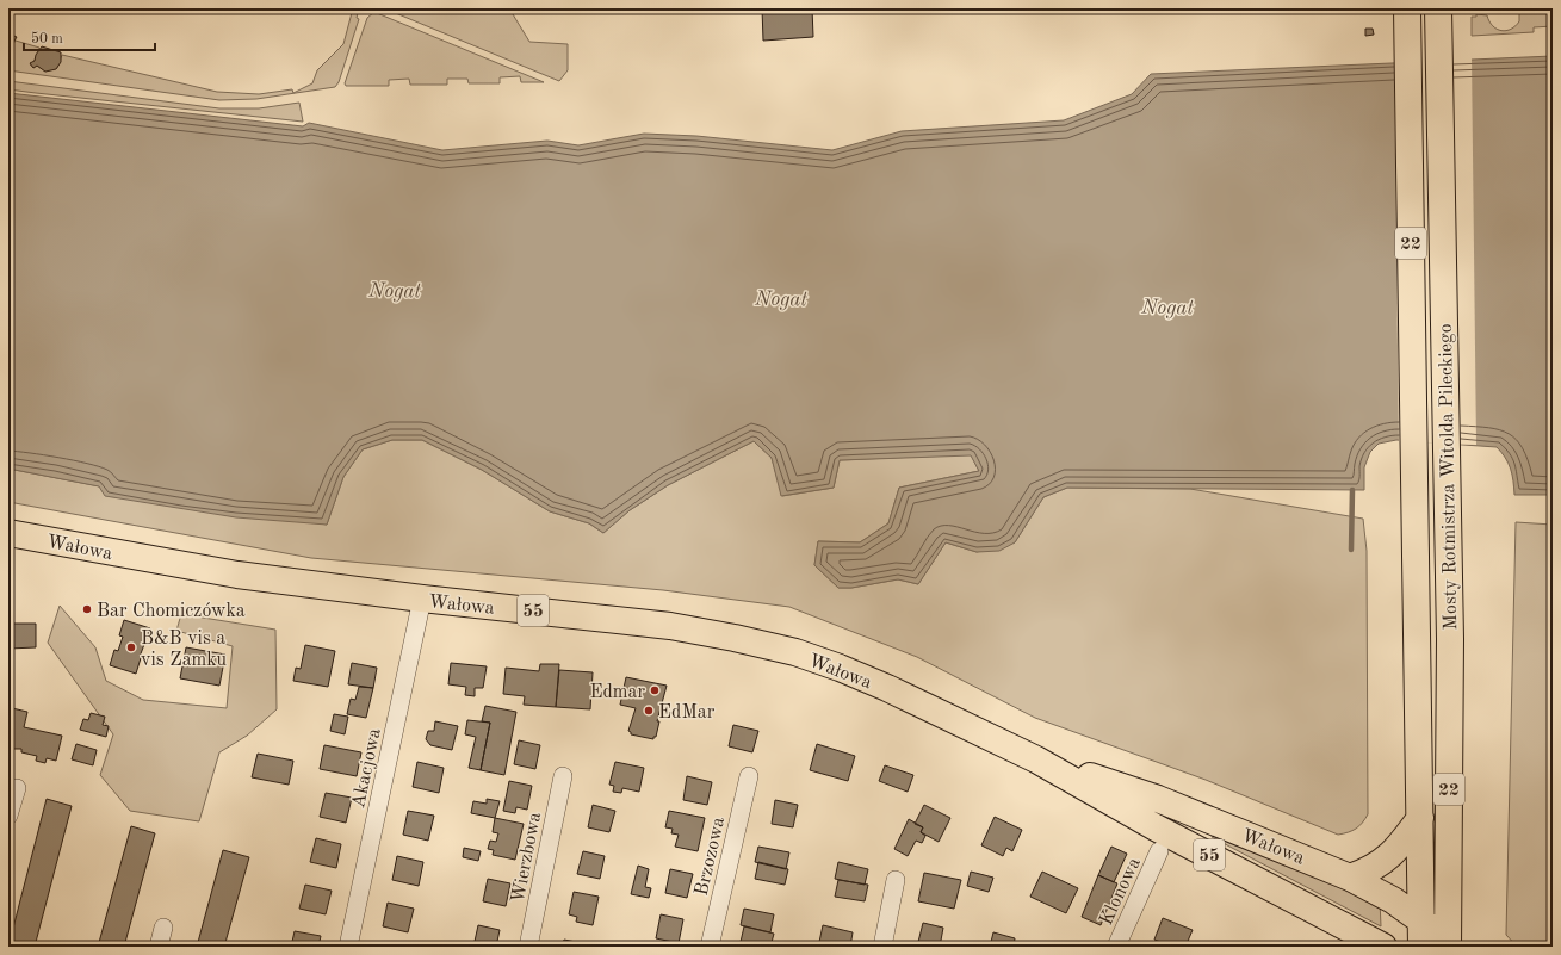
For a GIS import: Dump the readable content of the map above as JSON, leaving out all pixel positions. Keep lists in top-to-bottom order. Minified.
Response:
{"streets":{"main road":["22","Mosty Rotmistrza Witolda Pileckiego","Wałowa","55"],"street":["Akacjowa","Brzozowa","Wierzbowa","Klonowa"]},"crossings":[["22","Mosty Rotmistrza Witolda Pileckiego"],["22","Wałowa"],["Mosty Rotmistrza Witolda Pileckiego","Wałowa"],["Wałowa","Akacjowa"]],"water":["Nogat"],"places":["Bar Chomiczówka","B&B vis a vis Zamku","Edmar","EdMar"],"scale_bar":"50 m"}
